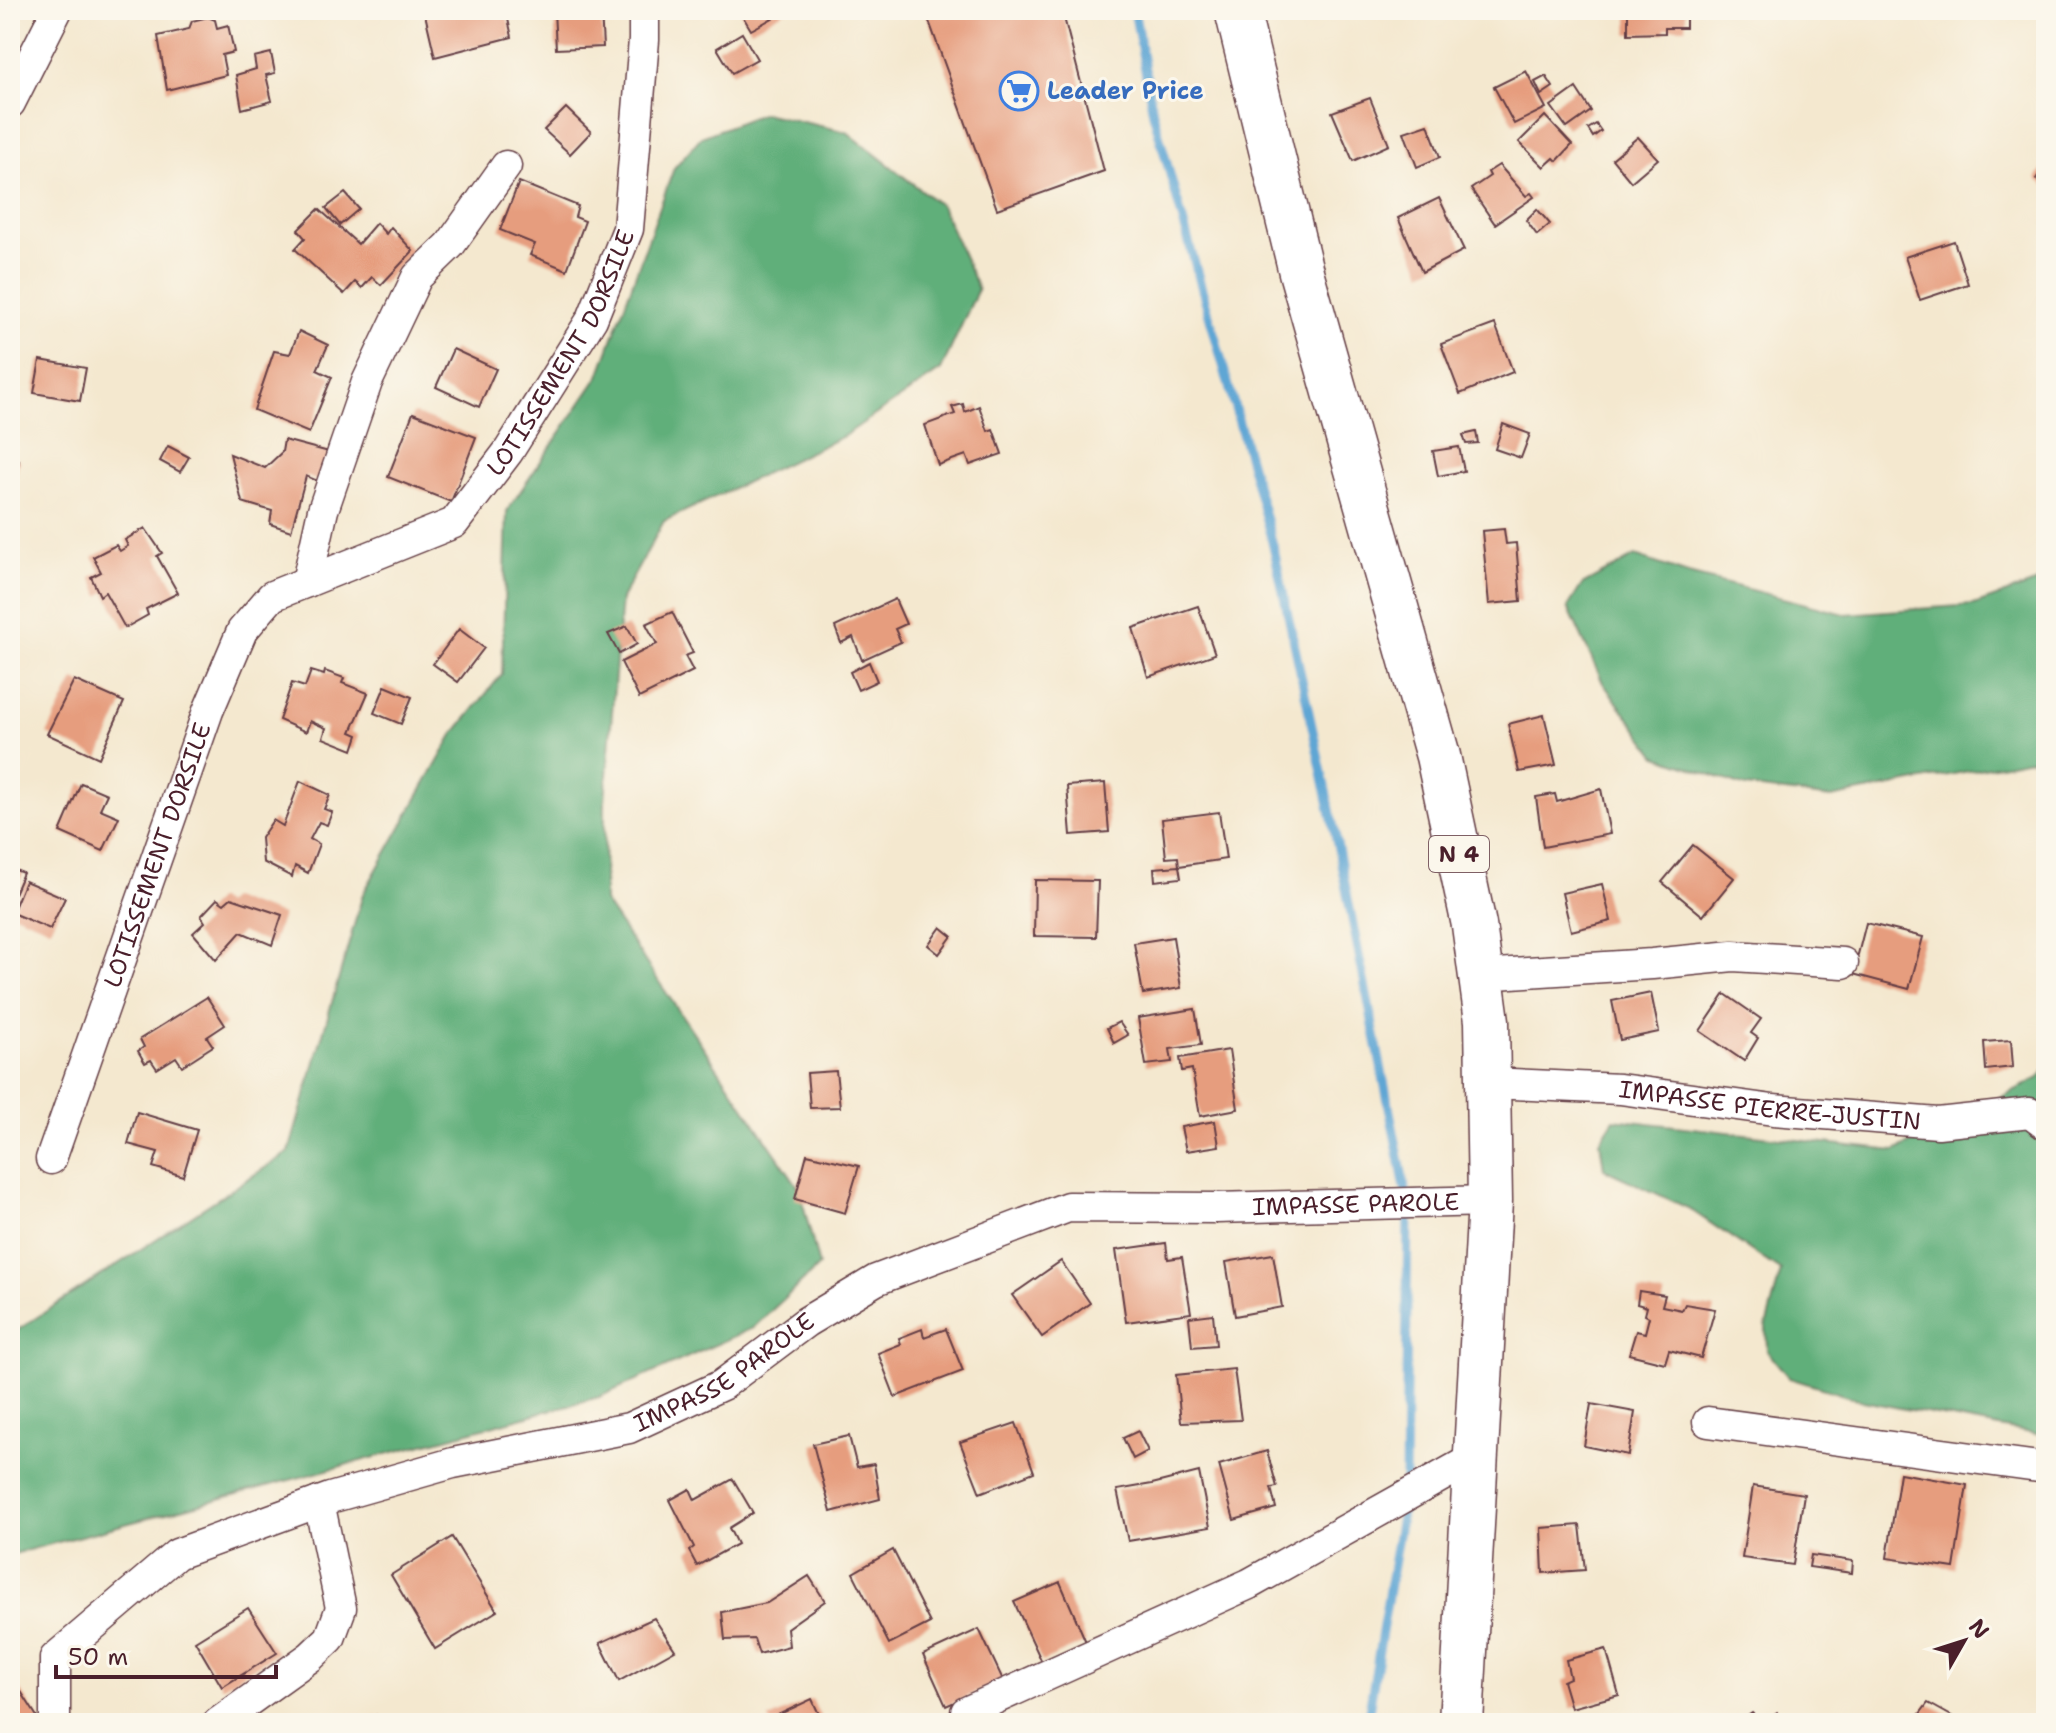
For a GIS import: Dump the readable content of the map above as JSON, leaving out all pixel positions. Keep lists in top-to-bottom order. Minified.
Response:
{"streets":{"main road":["N 4"],"street":["LOTISSEMENT DORSILE","IMPASSE PIERRE-JUSTIN","IMPASSE PAROLE"]},"crossings":[["N 4","IMPASSE PIERRE-JUSTIN"],["N 4","IMPASSE PAROLE"]],"places":{"supermarket":["Leader Price"]},"scale_bar":"50 m","north":"top right"}
